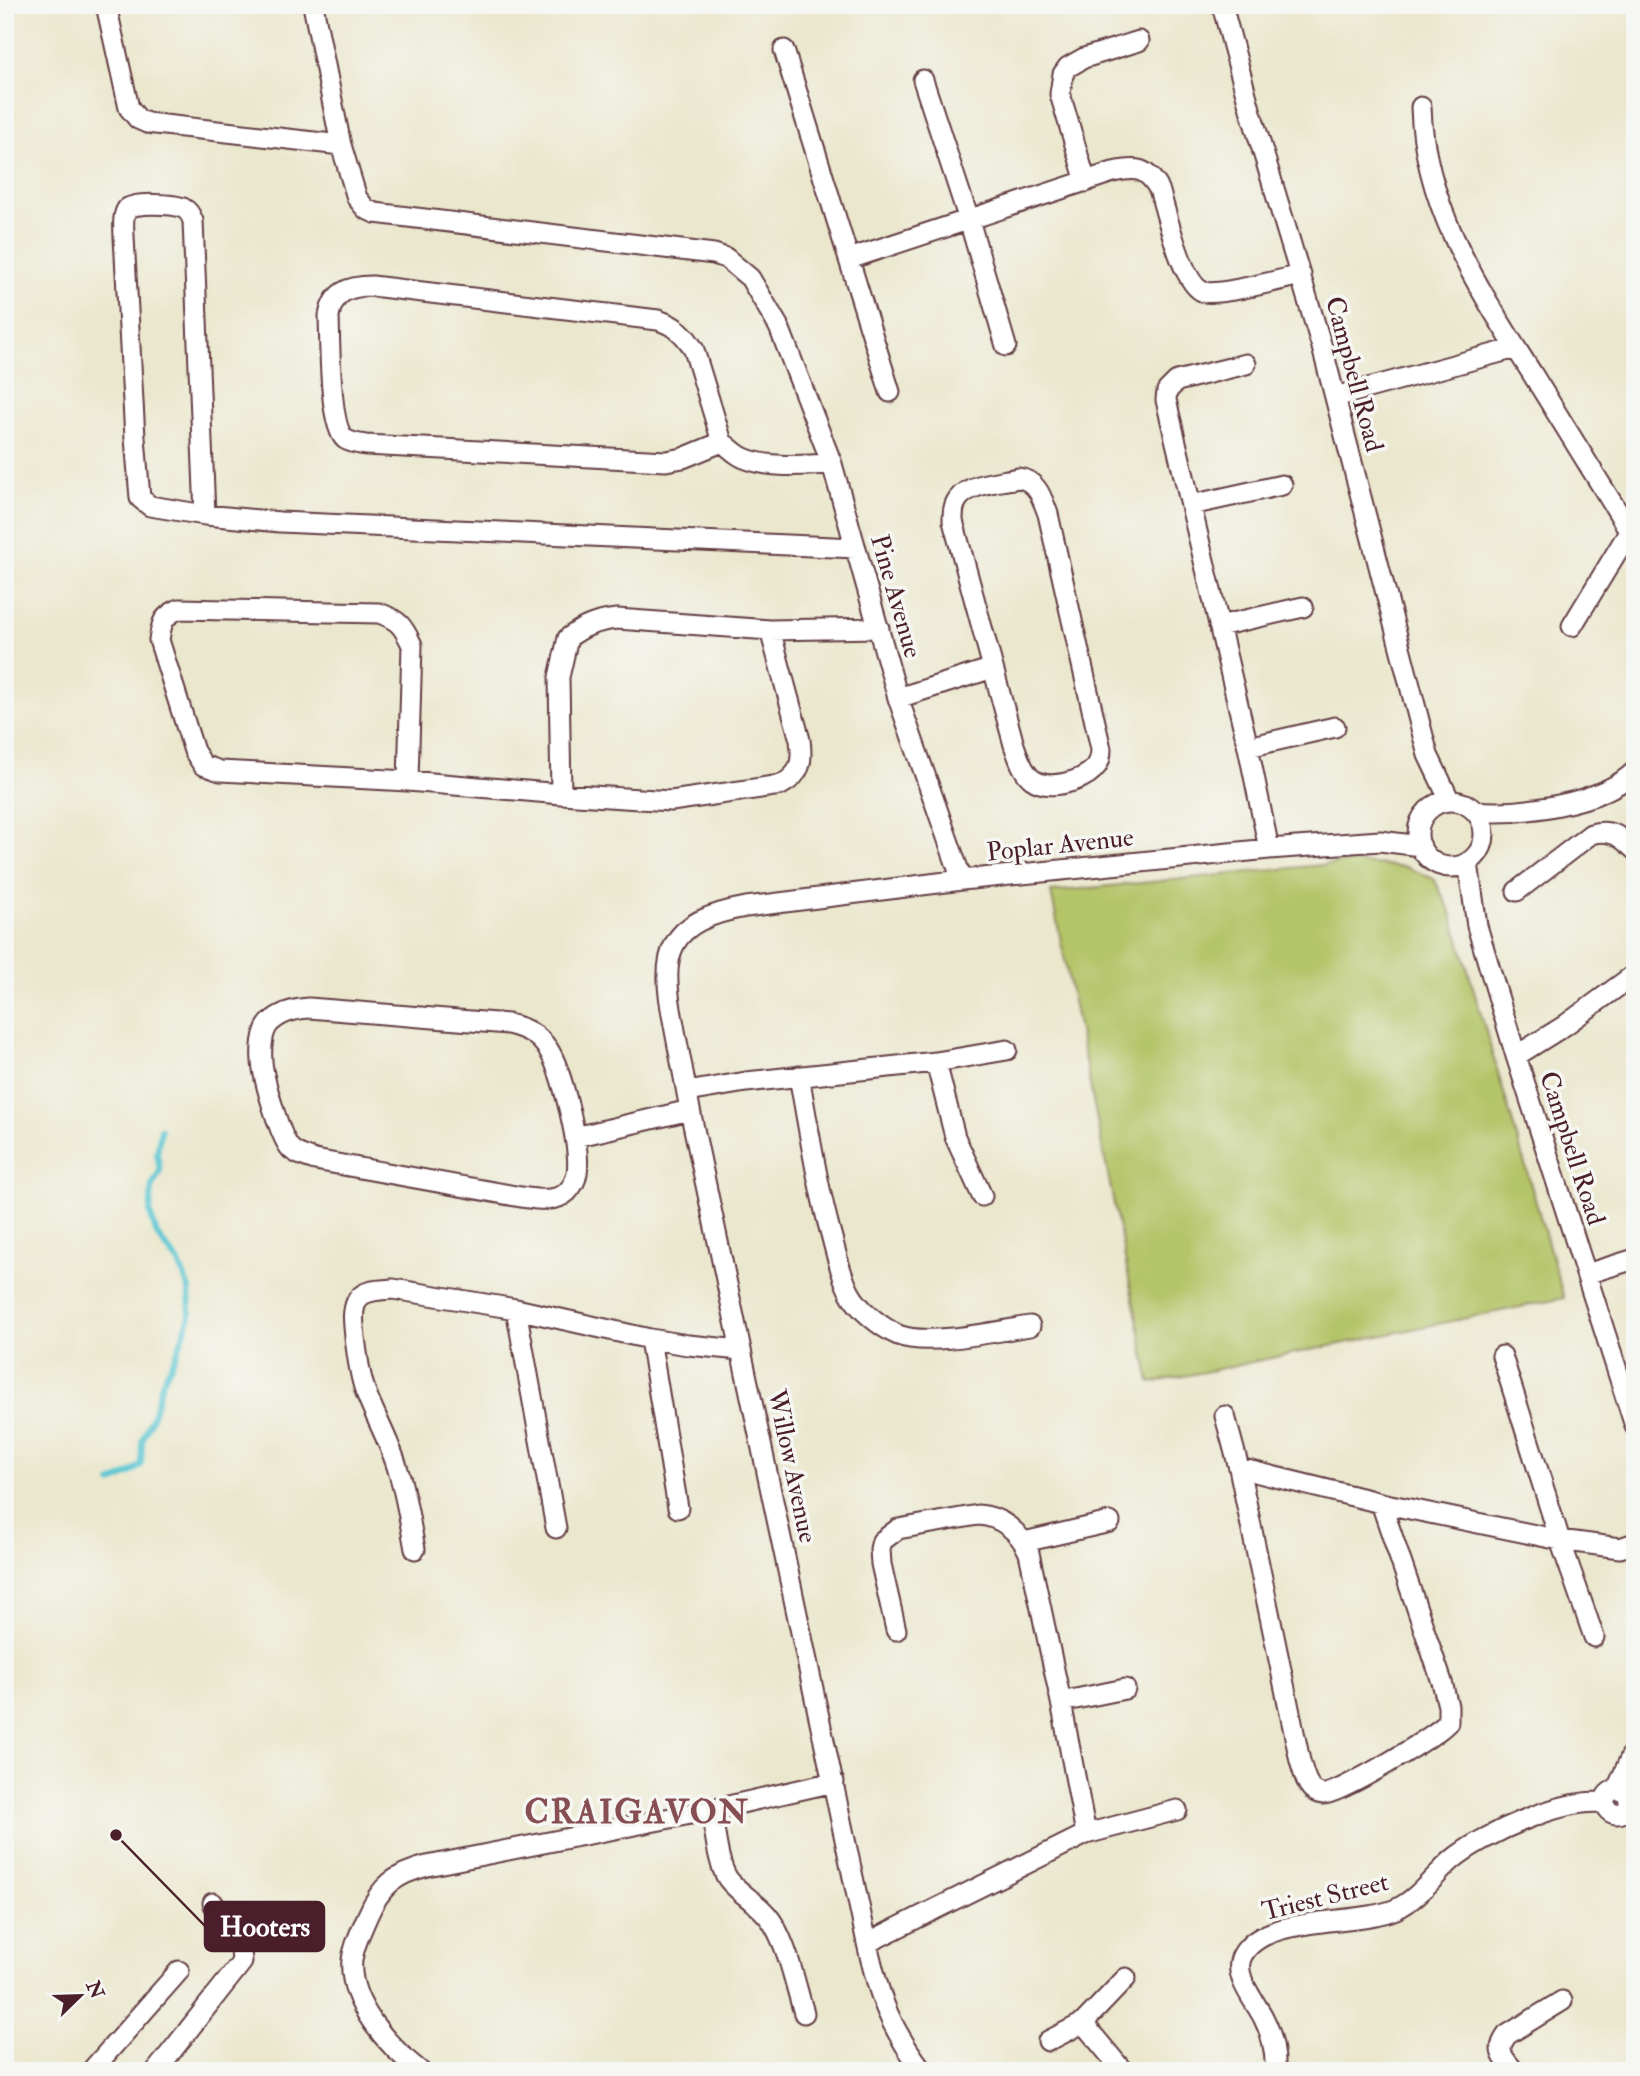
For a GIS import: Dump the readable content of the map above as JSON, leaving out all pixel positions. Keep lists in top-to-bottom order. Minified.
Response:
{"streets":{"street":["Campbell Road","Pine Avenue","Poplar Avenue","Willow Avenue","Triest Street"]},"crossings":[["Campbell Road","Poplar Avenue"],["Pine Avenue","Poplar Avenue"],["Poplar Avenue","Willow Avenue"]],"districts":["CRAIGAVON"],"places":["Hooters"],"north":"top right"}
